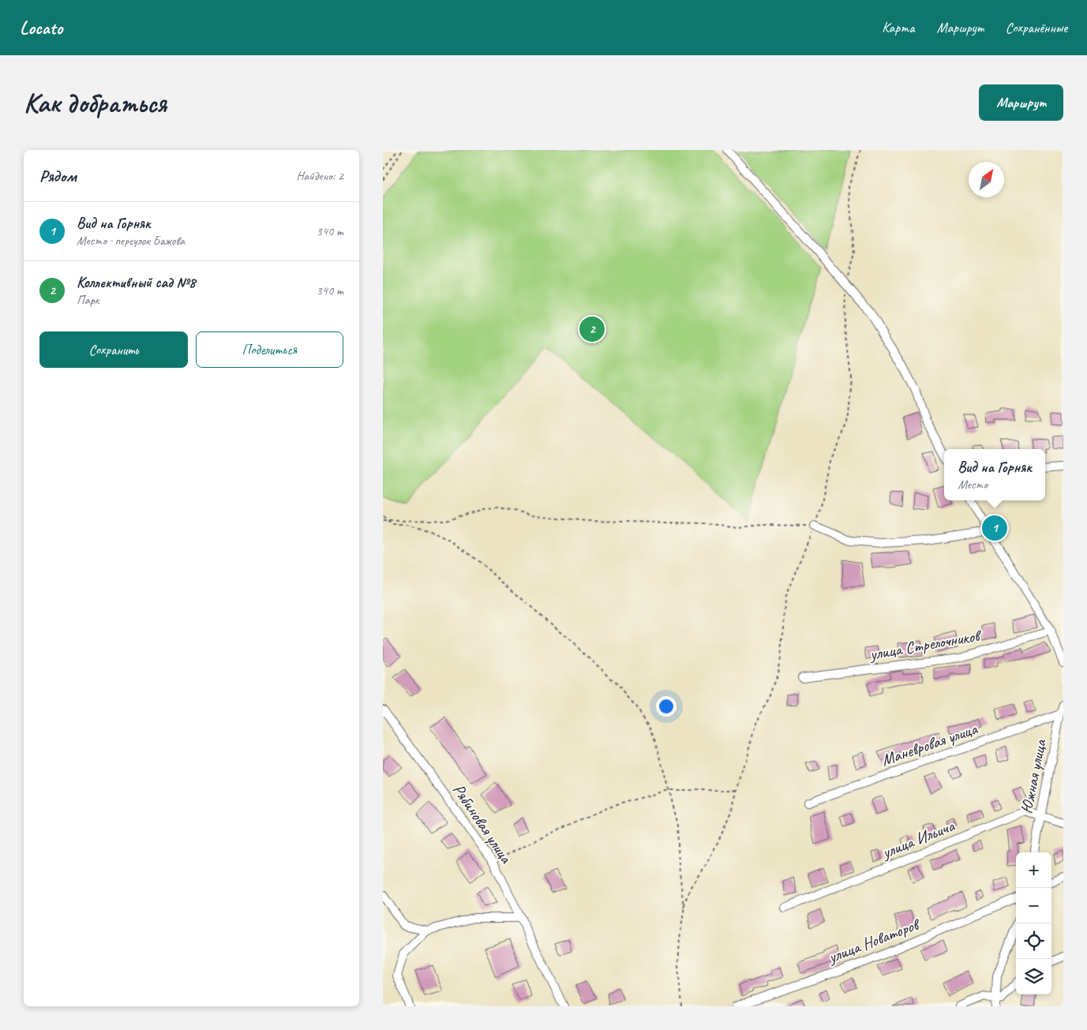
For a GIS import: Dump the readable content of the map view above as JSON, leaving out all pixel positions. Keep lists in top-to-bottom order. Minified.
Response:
{"streets":{"street":["улица Стрелочников","Маневровая улица","Южная улица","Рябиновая улица","улица Ильича","улица Новаторов"]},"crossings":[["Маневровая улица","Южная улица"],["Южная улица","улица Ильича"]],"north":"top right","page":{"header":"Locato","nav":["Карта","Маршрут","Сохранённые"],"buttons":["Маршрут",["Сохранить","Поделиться"]],"title":"Как добраться","heading":["Рядом","Найдено: 2"],"list":[{"mark":"1","name":"Вид на Горняк","note":"Место · переулок Бажова","value":"340 m"},{"mark":"2","name":"Коллективный сад №8","note":"Парк","value":"340 m"}],"pins":["2","1"],"popup":["Вид на Горняк","Место"],"map_buttons":["+","−"]}}
